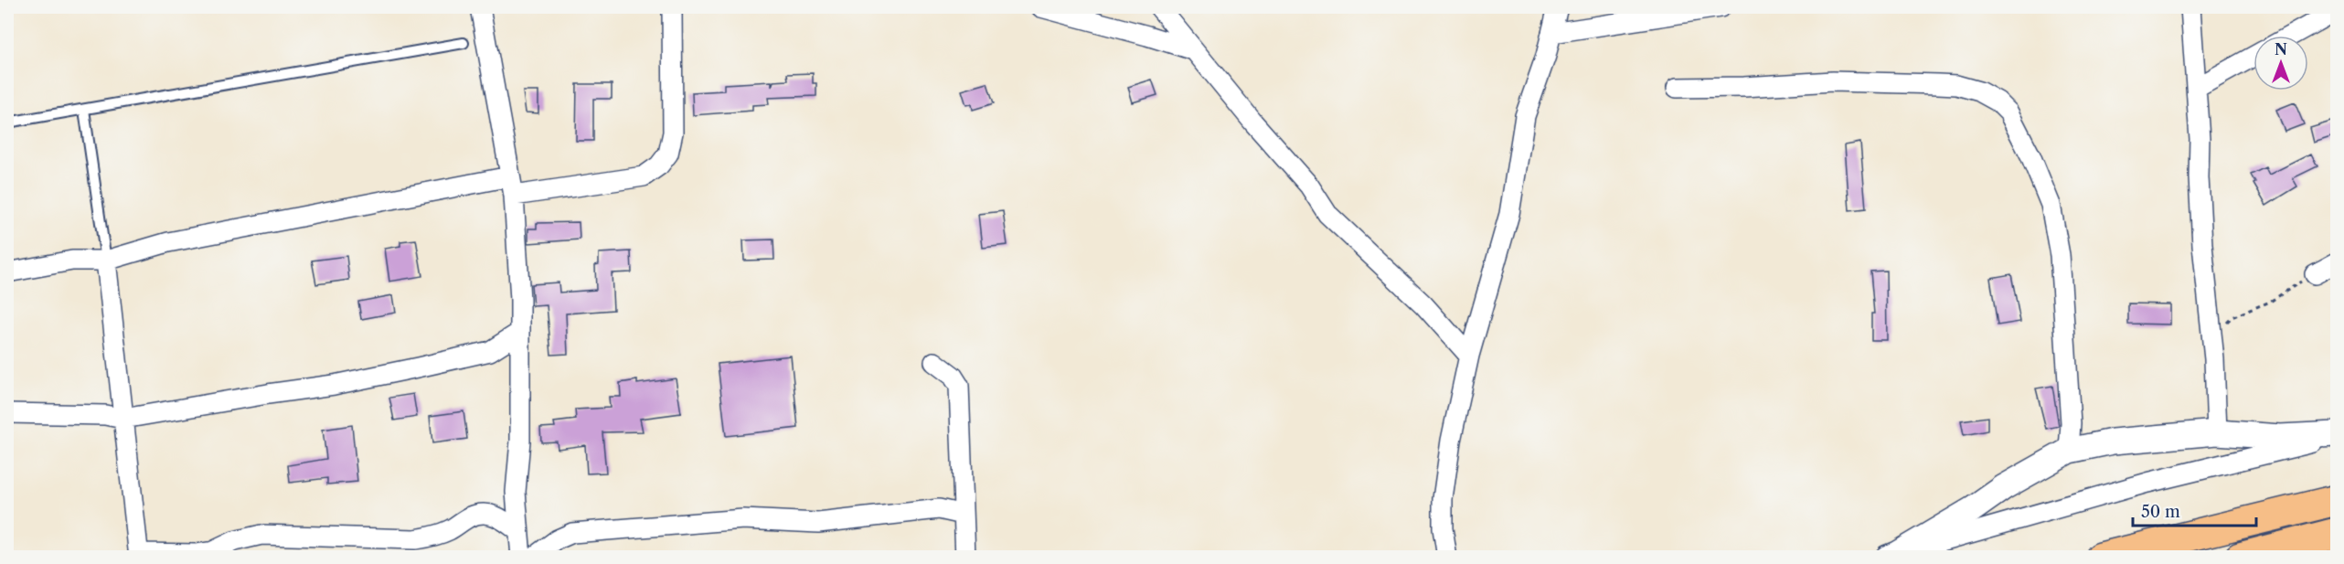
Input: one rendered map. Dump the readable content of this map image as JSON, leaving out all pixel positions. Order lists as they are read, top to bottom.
{
  "scale_bar": "50 m",
  "north": "top"
}
